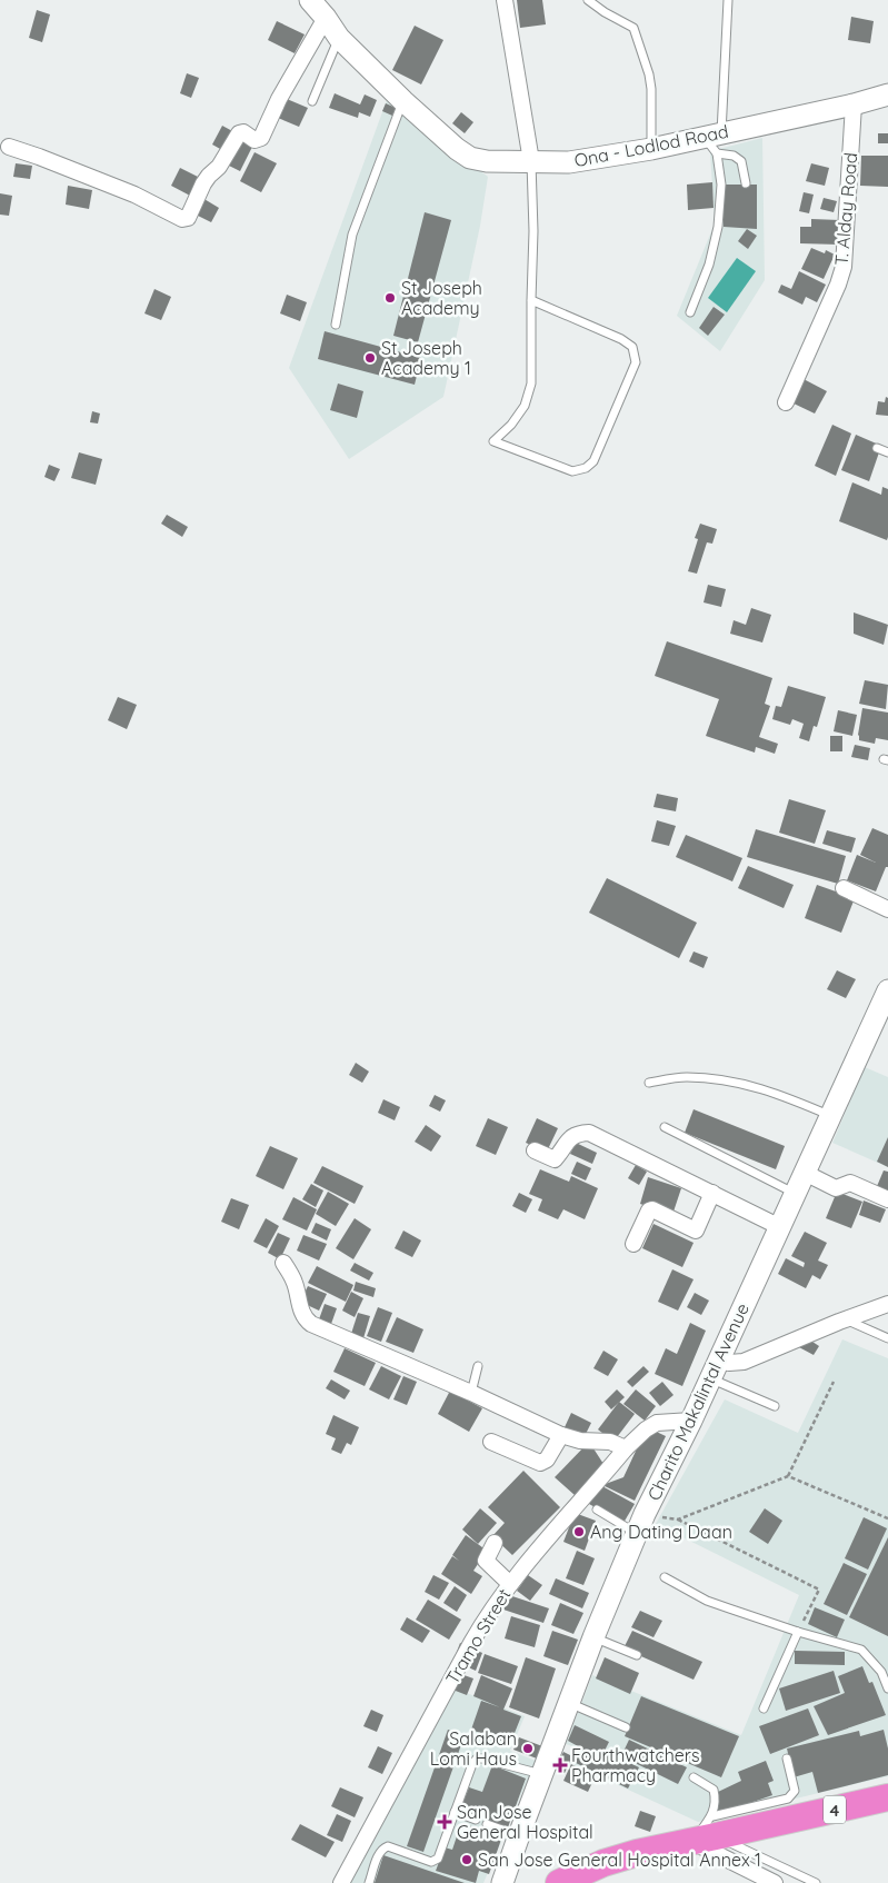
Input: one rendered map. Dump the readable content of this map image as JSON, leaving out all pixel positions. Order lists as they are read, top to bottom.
{
  "streets": {
    "highway": ["4"],
    "main road": ["Ona - Lodlod Road", "Charito Makalintal Avenue"],
    "street": ["T. Alday Road", "Tramo Street"]
  },
  "crossings": [
    ["Ona - Lodlod Road", "T. Alday Road"],
    ["Charito Makalintal Avenue", "Tramo Street"]
  ],
  "places": {
    "other": [
      "St Joseph Academy",
      "St Joseph Academy 1",
      "Ang Dating Daan",
      "Salaban Lomi Haus",
      "San Jose General Hospital Annex 1"
    ],
    "health": ["Fourthwatchers Pharmacy", "San Jose General Hospital"]
  }
}
